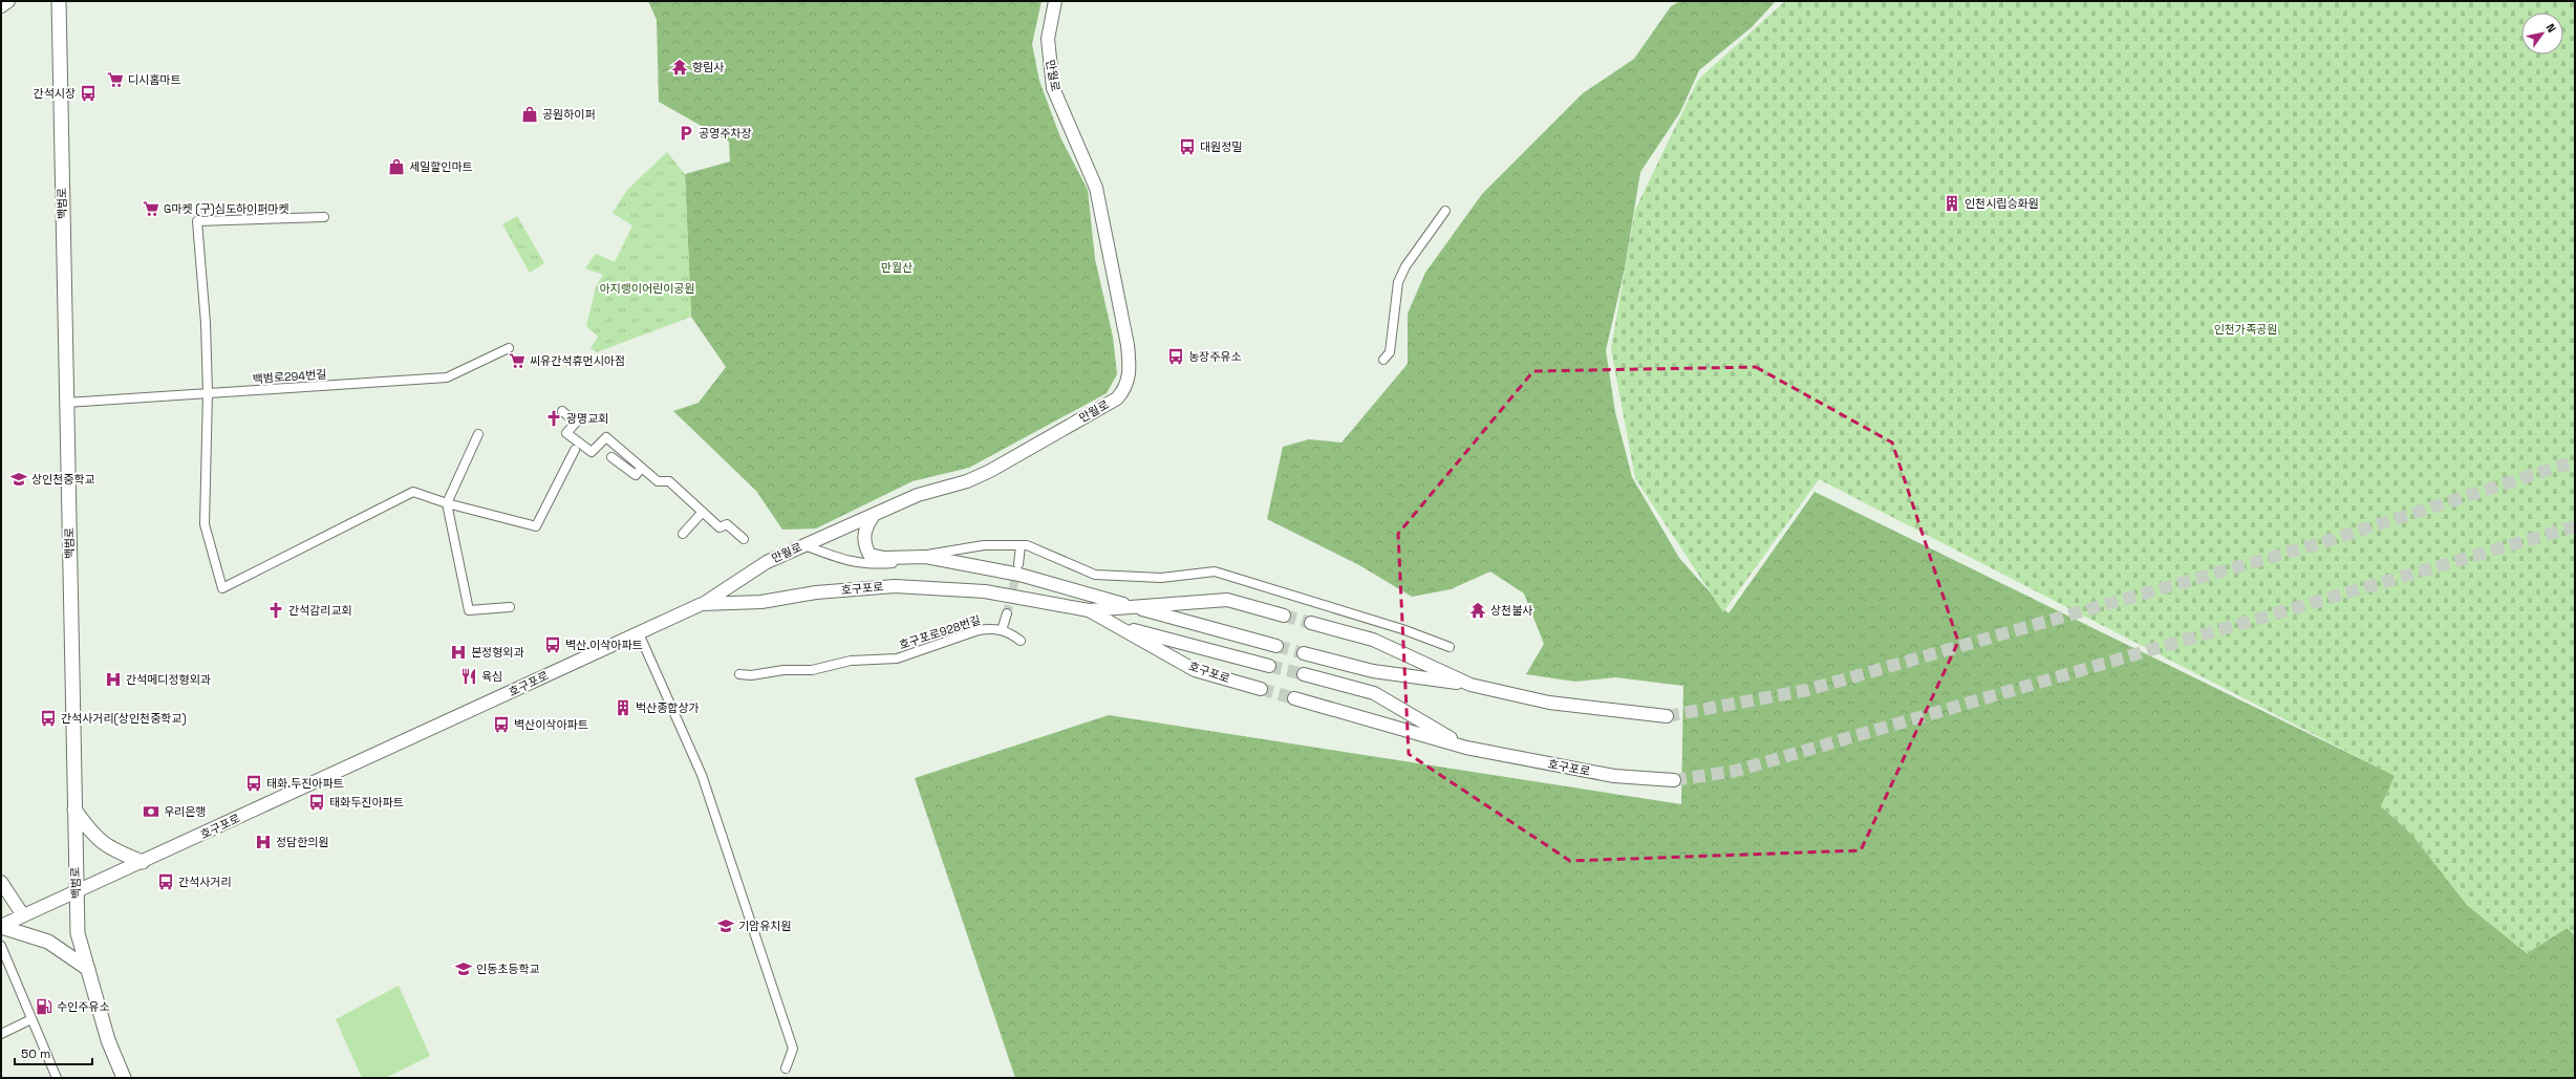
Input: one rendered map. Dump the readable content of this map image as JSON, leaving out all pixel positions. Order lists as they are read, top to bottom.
{
  "streets": {
    "main road": ["만월로", "백범로", "호구포로"],
    "street": ["백범로294번길", "호구포로928번길"]
  },
  "crossings": [
    ["만월로", "호구포로"],
    ["백범로", "백범로294번길"],
    ["백범로", "호구포로"]
  ],
  "parks": ["만월산", "아지랭이어린이공원", "인천가족공원"],
  "places": {
    "temple": ["향림사", "상천불사"],
    "supermarket": ["디시홈마트", "G마켓 (구)심도하이퍼마켓", "씨유간석휴먼시아점"],
    "bus stop": [
      "간석시장",
      "대원정밀",
      "농장주유소",
      "벽산.이삭아파트",
      "간석사거리(상인천중학교)",
      "벽산이삭아파트",
      "태화.두진아파트",
      "태화두진아파트",
      "간석사거리"
    ],
    "shop": ["공원하이퍼", "세일할인마트"],
    "parking": ["공영주차장"],
    "building": ["인천시립승화원", "벅산종합상가"],
    "church": ["광명교회", "간석감리교회"],
    "school or university": ["상인천중학교", "기암유치원", "인동초등학교"],
    "hospital": ["본정형외과", "간석메디정형외과", "정담한의원"],
    "restaurant": ["육심"],
    "bank": ["우리은행"],
    "fuel station": ["수인주유소"]
  },
  "scale_bar": "50 m",
  "north": "top right"
}
